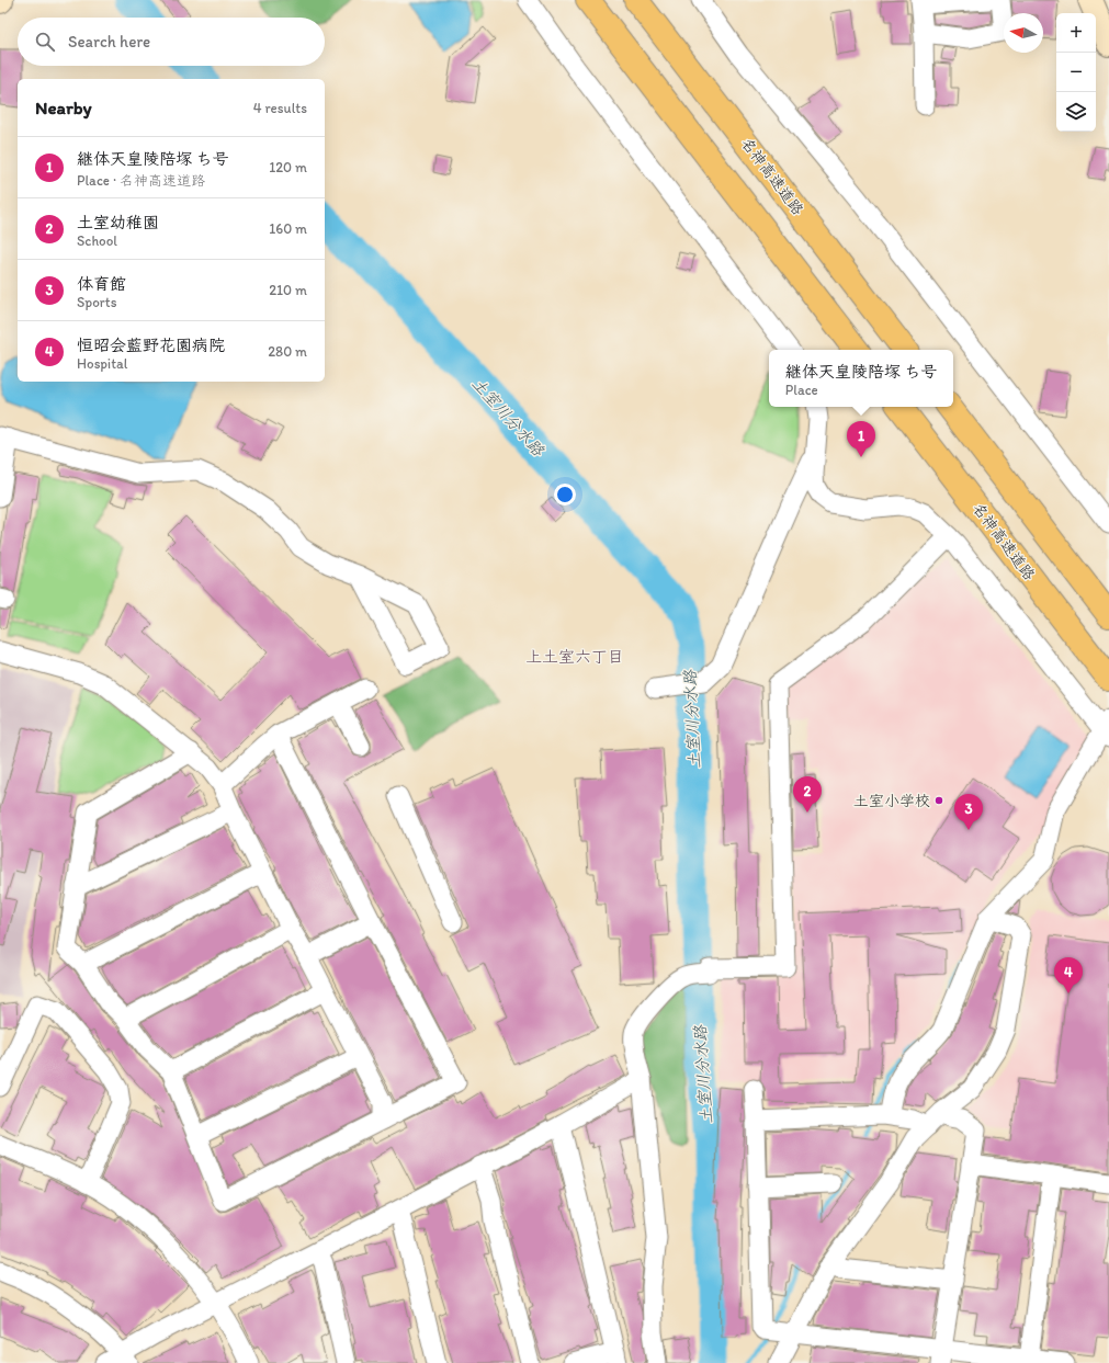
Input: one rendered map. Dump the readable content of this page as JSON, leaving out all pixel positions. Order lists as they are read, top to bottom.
{
  "streets": {
    "highway": ["名神高速道路"]
  },
  "districts": ["上土室六丁目"],
  "water": ["土室川分水路"],
  "places": ["土室小学校"],
  "north": "left",
  "page": {
    "map_buttons": ["+", "−"],
    "search": "Search here",
    "heading": ["Nearby", "4 results"],
    "list": [
      {
        "mark": "1",
        "name": "継体天皇陵陪塚 ち号",
        "note": "Place · 名神高速道路",
        "value": "120 m"
      },
      {
        "mark": "2",
        "name": "土室幼稚園",
        "note": "School",
        "value": "160 m"
      },
      {
        "mark": "3",
        "name": "体育館",
        "note": "Sports",
        "value": "210 m"
      },
      {
        "mark": "4",
        "name": "恒昭会藍野花園病院",
        "note": "Hospital",
        "value": "280 m"
      }
    ],
    "popup": ["継体天皇陵陪塚 ち号", "Place"],
    "pins": [
      "1",
      "2",
      "3",
      "4"
    ]
  }
}
